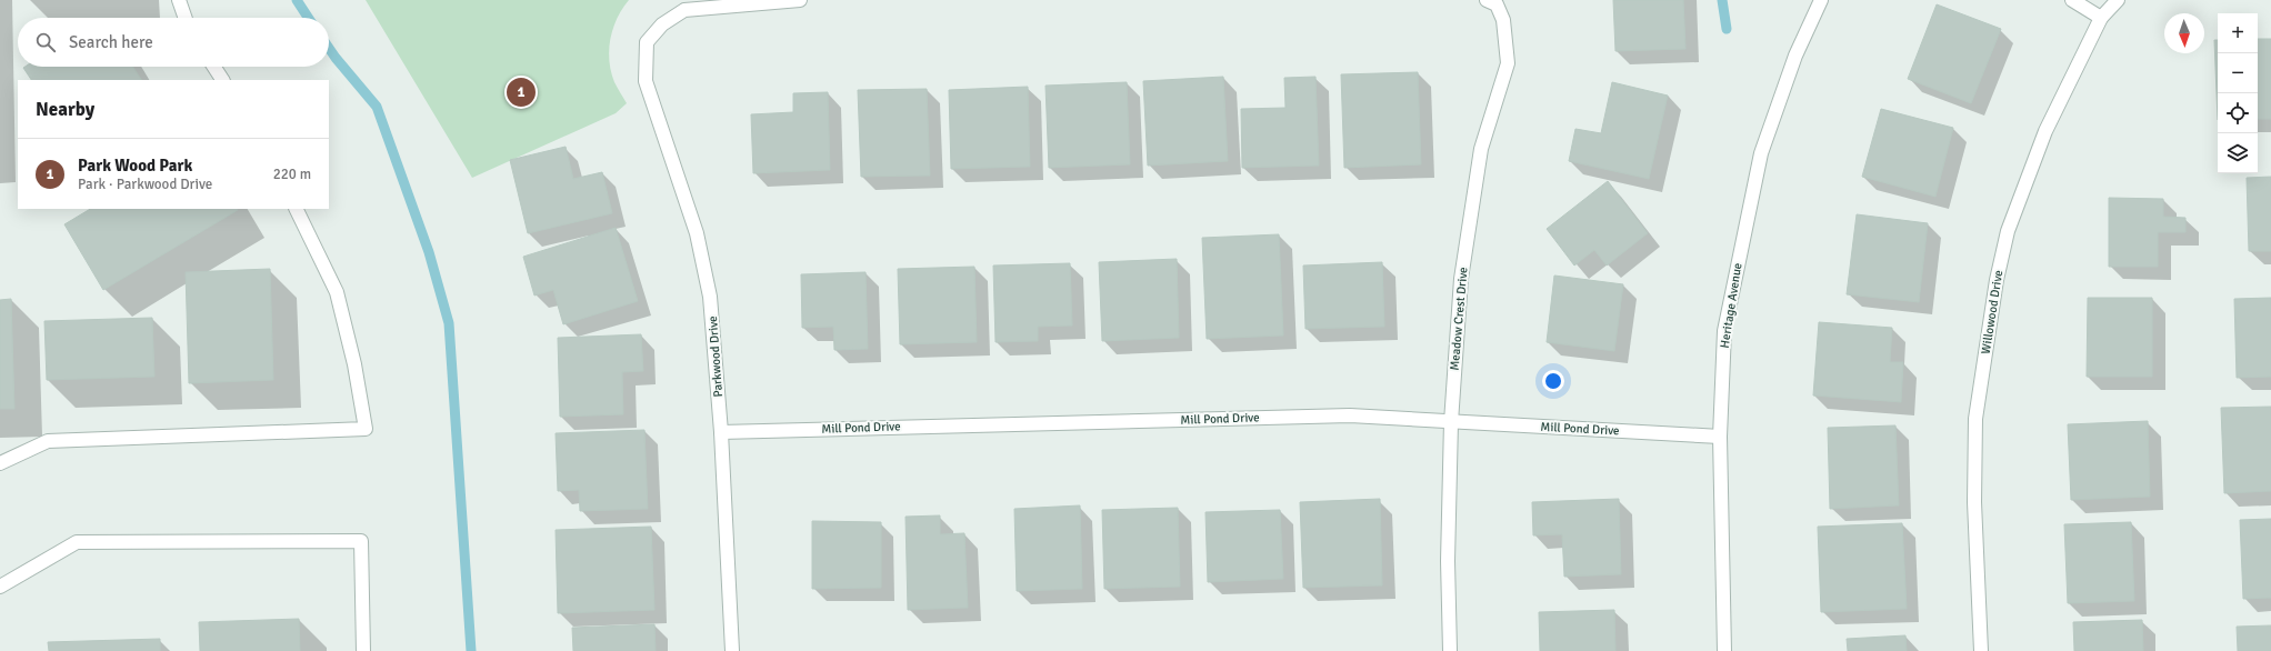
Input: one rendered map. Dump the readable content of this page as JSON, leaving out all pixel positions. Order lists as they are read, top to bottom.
{
  "streets": {
    "street": [
      "Heritage Avenue",
      "Willowood Drive",
      "Meadow Crest Drive",
      "Parkwood Drive",
      "Mill Pond Drive"
    ]
  },
  "crossings": [
    ["Heritage Avenue", "Mill Pond Drive"],
    ["Meadow Crest Drive", "Mill Pond Drive"],
    ["Parkwood Drive", "Mill Pond Drive"]
  ],
  "north": "bottom",
  "page": {
    "map_buttons": ["+", "−"],
    "search": "Search here",
    "pins": "1",
    "heading": "Nearby",
    "list": [
      {
        "mark": "1",
        "name": "Park Wood Park",
        "note": "Park · Parkwood Drive",
        "value": "220 m"
      }
    ]
  }
}
